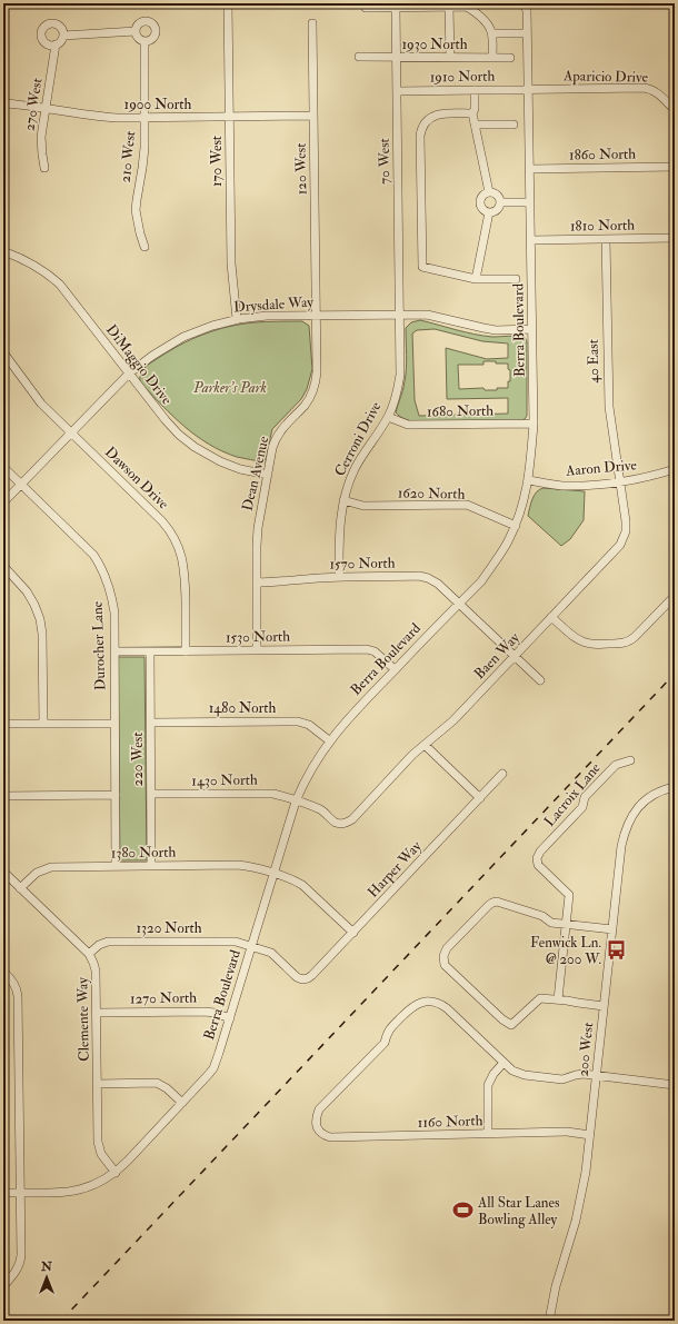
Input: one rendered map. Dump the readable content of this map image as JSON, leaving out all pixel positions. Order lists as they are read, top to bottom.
{
  "streets": {
    "street": [
      "1930 North",
      "1910 North",
      "Aparicio Drive",
      "270 West",
      "1900 North",
      "1860 North",
      "210 West",
      "170 West",
      "70 West",
      "120 West",
      "1810 North",
      "Drysdale Way",
      "Berra Boulevard",
      "40 East",
      "DiMaggio Drive",
      "1680 North",
      "Cerroni Drive",
      "Aaron Drive",
      "Dean Avenue",
      "Dawson Drive",
      "1620 North",
      "1570 North",
      "1530 North",
      "Durocher Lane",
      "Baen Way",
      "1480 North",
      "220 West",
      "1430 North",
      "Lacroix Lane",
      "1380 North",
      "Harper Way",
      "1320 North",
      "1270 North",
      "Clemente Way",
      "200 West",
      "1160 North"
    ]
  },
  "crossings": [
    ["1930 North", "70 West"],
    ["1910 North", "Aparicio Drive"],
    ["1910 North", "70 West"],
    ["1910 North", "Berra Boulevard"],
    ["Aparicio Drive", "Berra Boulevard"],
    ["270 West", "1900 North"],
    ["1900 North", "210 West"],
    ["1900 North", "170 West"],
    ["1900 North", "120 West"],
    ["1860 North", "Berra Boulevard"],
    ["170 West", "Drysdale Way"],
    ["70 West", "Drysdale Way"],
    ["70 West", "Cerroni Drive"],
    ["120 West", "Drysdale Way"],
    ["120 West", "Dean Avenue"],
    ["1810 North", "Berra Boulevard"],
    ["1810 North", "40 East"],
    ["Drysdale Way", "Berra Boulevard"],
    ["Drysdale Way", "DiMaggio Drive"],
    ["Drysdale Way", "Cerroni Drive"],
    ["Drysdale Way", "Dean Avenue"],
    ["Drysdale Way", "Dawson Drive"],
    ["Drysdale Way", "Durocher Lane"],
    ["Berra Boulevard", "1680 North"],
    ["Berra Boulevard", "Aaron Drive"],
    ["Berra Boulevard", "1620 North"],
    ["Berra Boulevard", "1570 North"],
    ["Berra Boulevard", "1530 North"],
    ["Berra Boulevard", "1480 North"],
    ["Berra Boulevard", "1430 North"],
    ["Berra Boulevard", "1380 North"],
    ["Berra Boulevard", "1320 North"],
    ["Berra Boulevard", "1270 North"],
    ["Berra Boulevard", "Clemente Way"],
    ["40 East", "Aaron Drive"],
    ["40 East", "Baen Way"],
    ["DiMaggio Drive", "Dean Avenue"],
    ["1680 North", "Cerroni Drive"],
    ["Cerroni Drive", "1620 North"],
    ["Cerroni Drive", "1570 North"],
    ["Aaron Drive", "Baen Way"],
    ["Dean Avenue", "1570 North"],
    ["Dean Avenue", "1530 North"],
    ["Dawson Drive", "1530 North"],
    ["1570 North", "Baen Way"],
    ["1530 North", "Durocher Lane"],
    ["1530 North", "220 West"],
    ["Durocher Lane", "1380 North"],
    ["Baen Way", "1430 North"],
    ["1480 North", "220 West"],
    ["220 West", "1430 North"],
    ["220 West", "1380 North"],
    ["1380 North", "Harper Way"],
    ["1380 North", "Clemente Way"],
    ["Harper Way", "1320 North"],
    ["1320 North", "Clemente Way"],
    ["1270 North", "Clemente Way"],
    ["200 West", "1160 North"]
  ],
  "parks": ["Parker's Park"],
  "places": {
    "bus stop": ["Fenwick Ln. @ 200 W."],
    "sports": ["All Star Lanes Bowling Alley"]
  },
  "north": "top"
}
